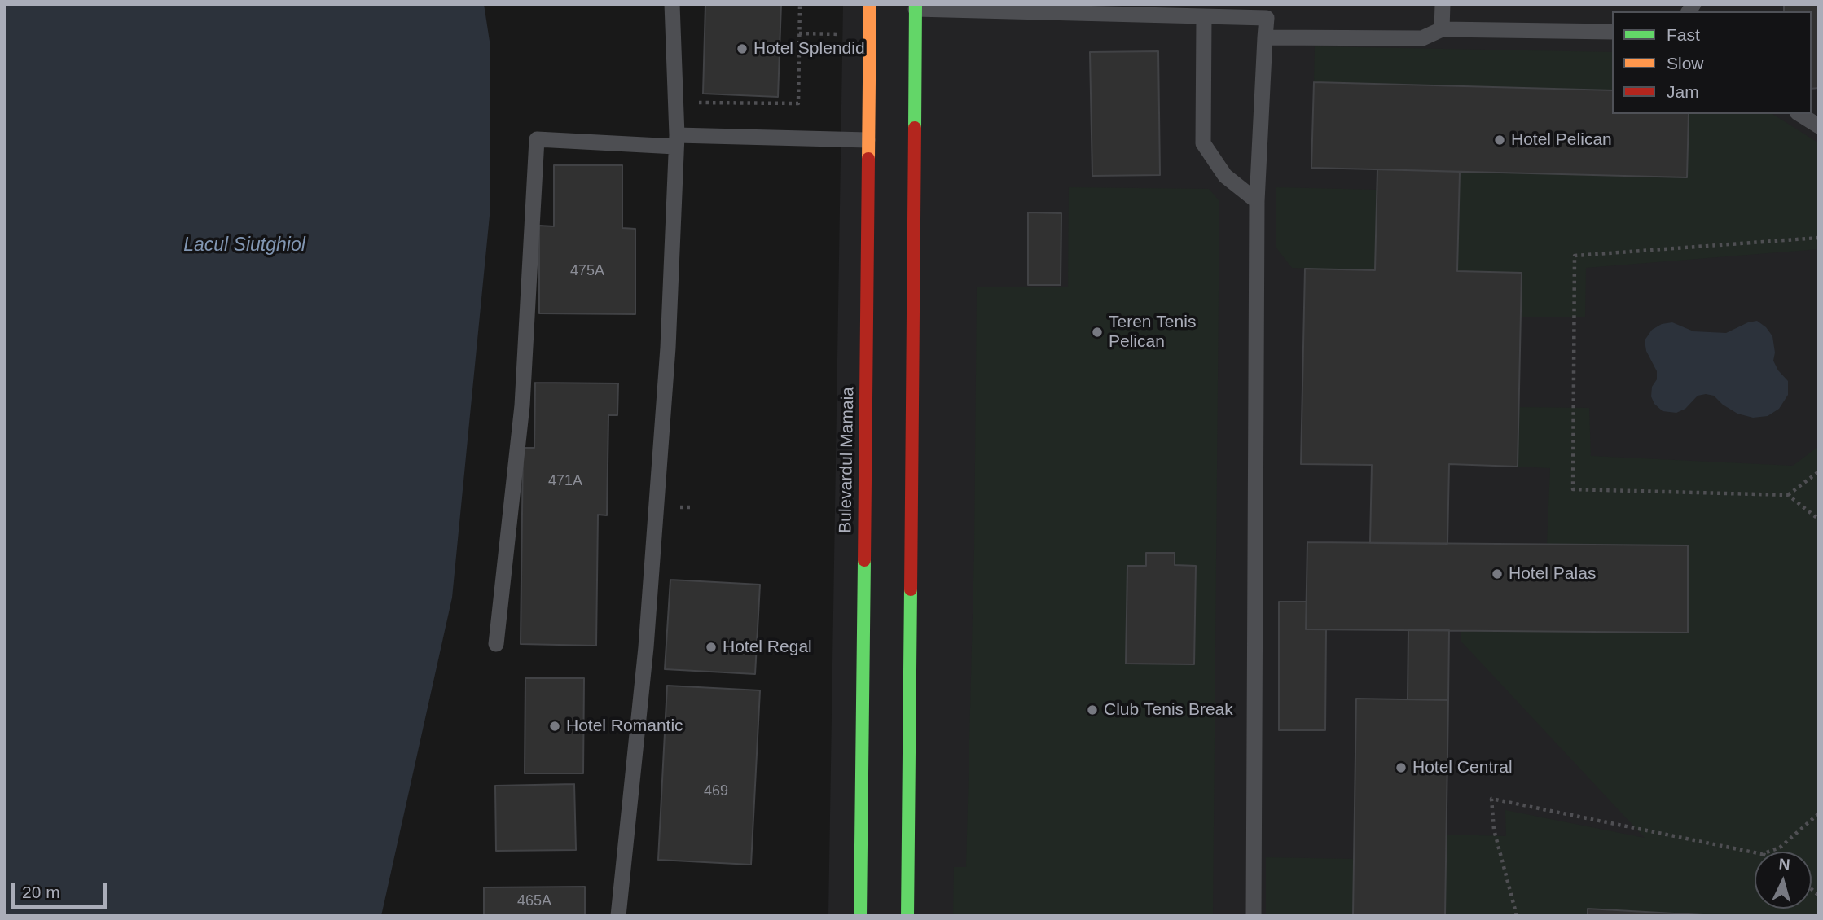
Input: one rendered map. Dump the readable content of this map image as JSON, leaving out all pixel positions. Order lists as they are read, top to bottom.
{
  "streets": {
    "main road": ["Bulevardul Mamaia"]
  },
  "water": ["Lacul Siutghiol"],
  "places": [
    "Hotel Splendid",
    "Hotel Pelican",
    "Teren Tenis Pelican",
    "Hotel Palas",
    "Hotel Regal",
    "Club Tenis Break",
    "Hotel Romantic",
    "Hotel Central"
  ],
  "house_numbers": [
    "475A",
    "471A",
    "469",
    "465A"
  ],
  "legend": ["Fast", "Slow", "Jam"],
  "scale_bar": "20 m",
  "north": "top"
}
